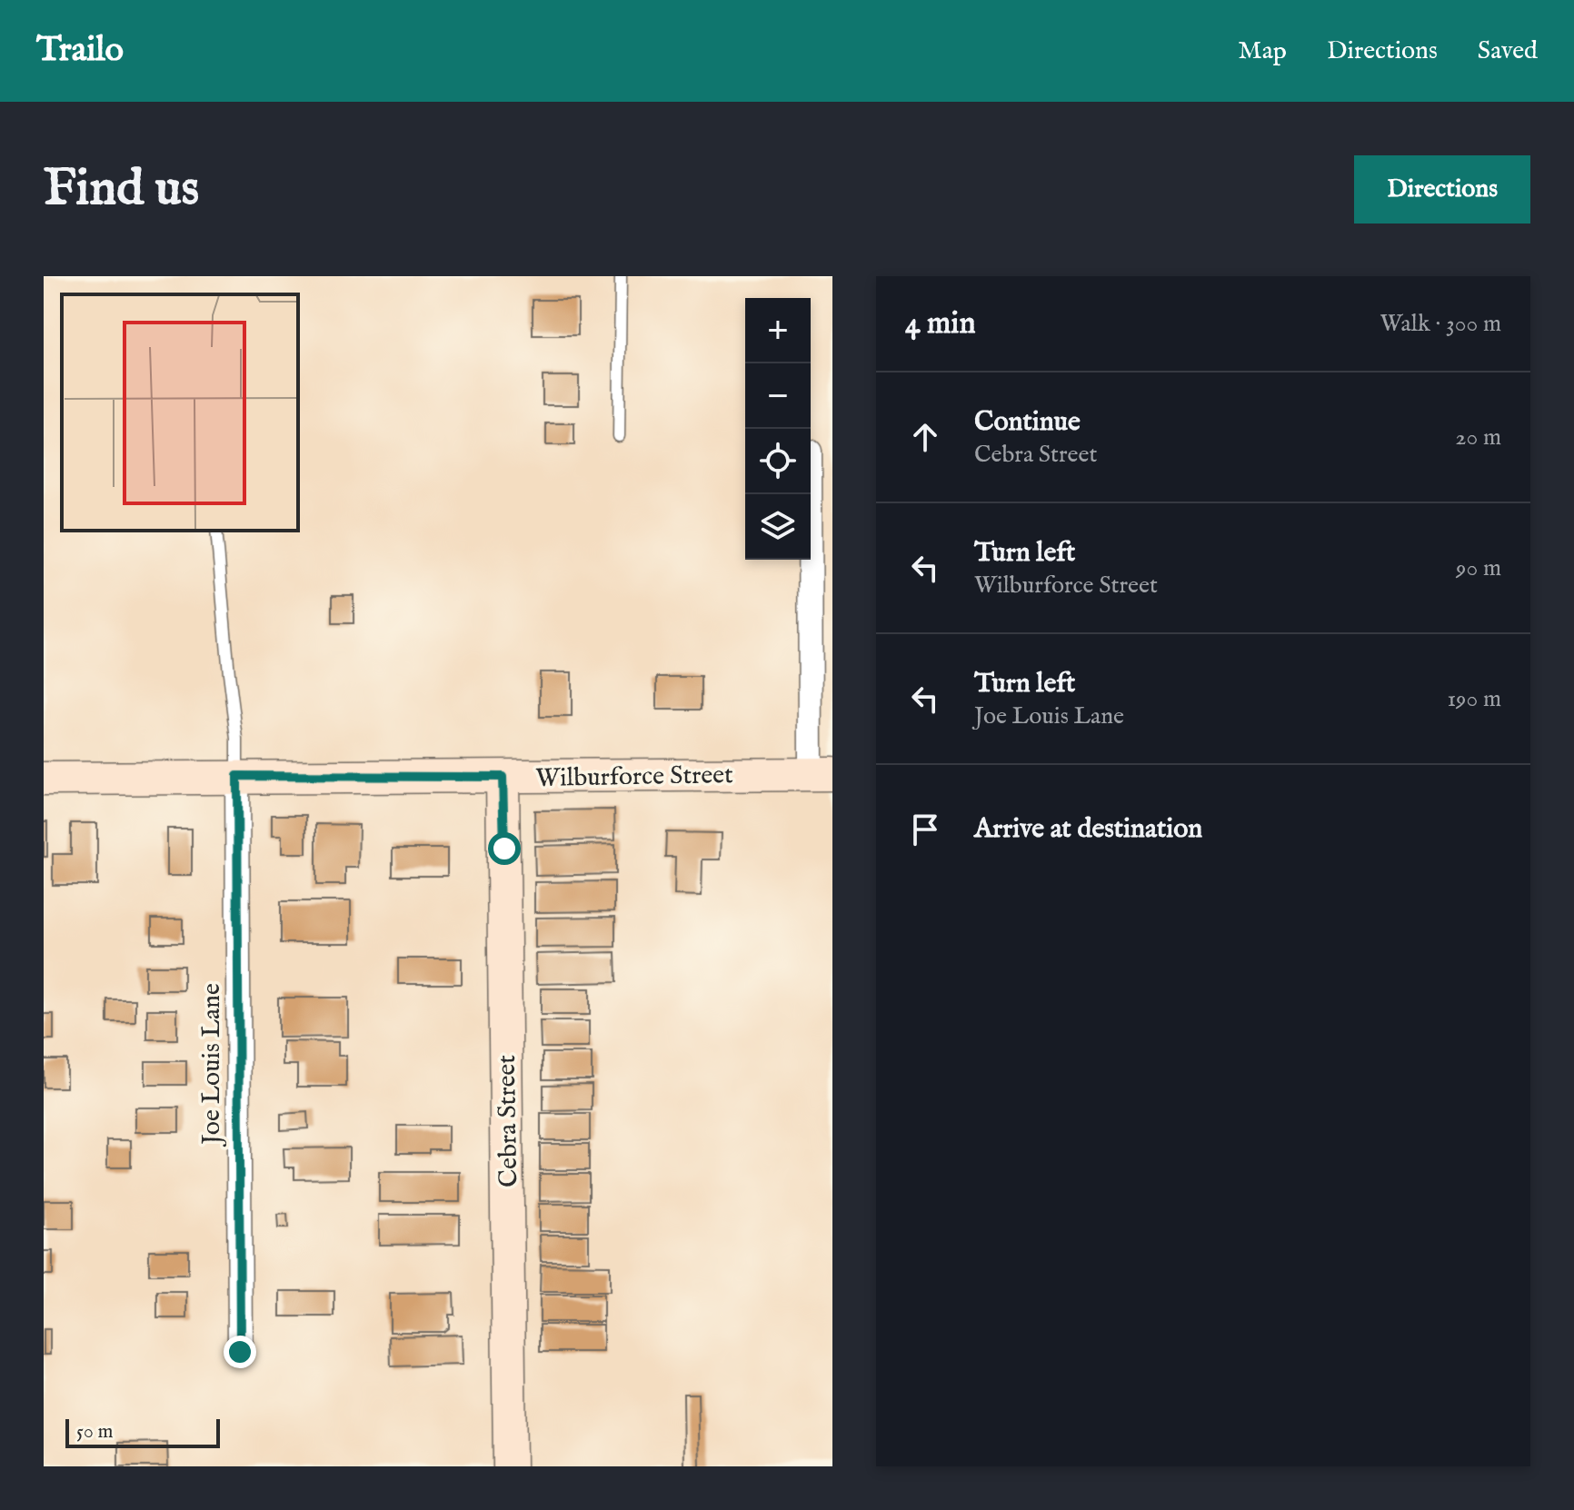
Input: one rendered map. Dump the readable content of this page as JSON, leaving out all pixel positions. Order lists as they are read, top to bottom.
{
  "streets": {
    "street": ["Wilburforce Street", "Joe Louis Lane", "Cebra Street"]
  },
  "crossings": [
    ["Wilburforce Street", "Joe Louis Lane"],
    ["Wilburforce Street", "Cebra Street"]
  ],
  "scale_bar": "50 m",
  "page": {
    "header": "Trailo",
    "nav": ["Map", "Directions", "Saved"],
    "buttons": "Directions",
    "title": "Find us",
    "heading": ["4 min", "Walk · 300 m"],
    "map_buttons": ["+", "−"],
    "list": [
      ["Continue", "Cebra Street", "20 m"],
      ["Turn left", "Wilburforce Street", "90 m"],
      ["Turn left", "Joe Louis Lane", "190 m"],
      "Arrive at destination"
    ],
    "scale": "50 m"
  }
}
